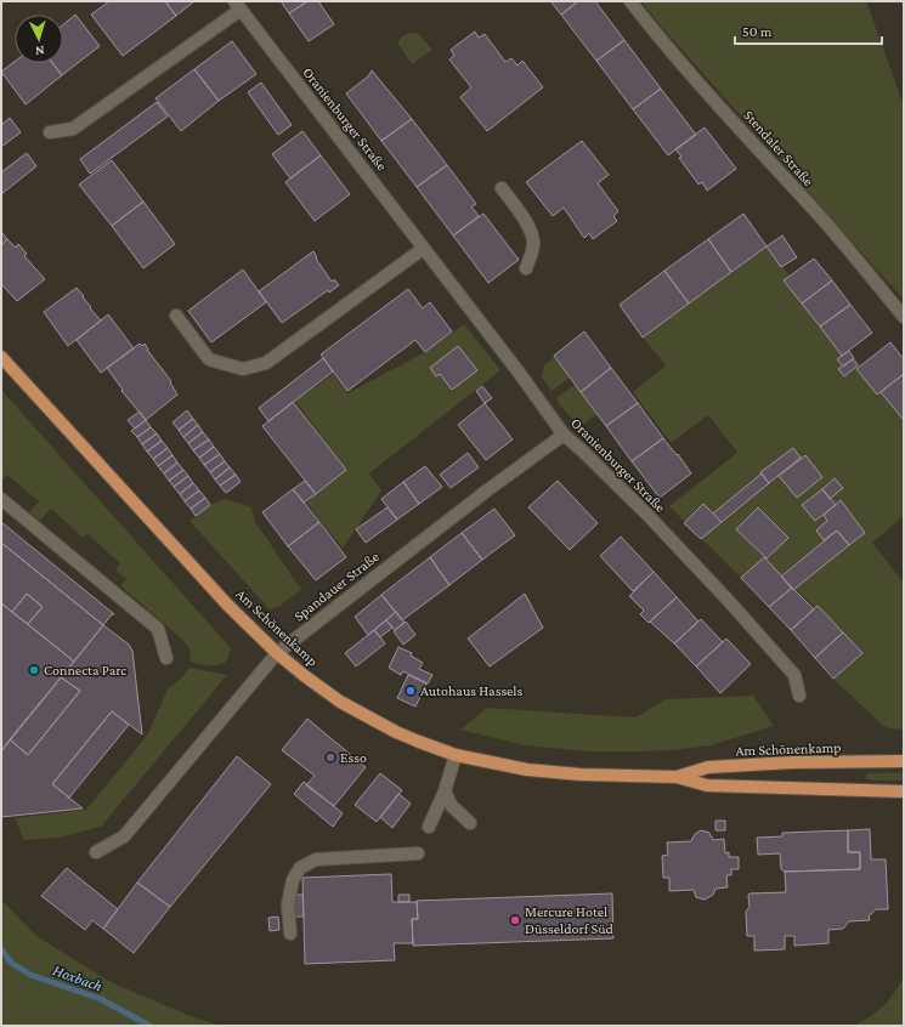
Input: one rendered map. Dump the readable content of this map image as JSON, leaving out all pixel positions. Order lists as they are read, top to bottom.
{
  "streets": {
    "main road": ["Am Schönenkamp"],
    "street": ["Oranienburger Straße", "Stendaler Straße", "Spandauer Straße"]
  },
  "crossings": [
    ["Oranienburger Straße", "Spandauer Straße"],
    ["Spandauer Straße", "Am Schönenkamp"]
  ],
  "water": ["Hoxbach"],
  "places": [
    "Connecta Parc",
    "Autohaus Hassels",
    "Esso",
    "Mercure Hotel Düsseldorf Süd"
  ],
  "scale_bar": "50 m",
  "north": "bottom"
}
